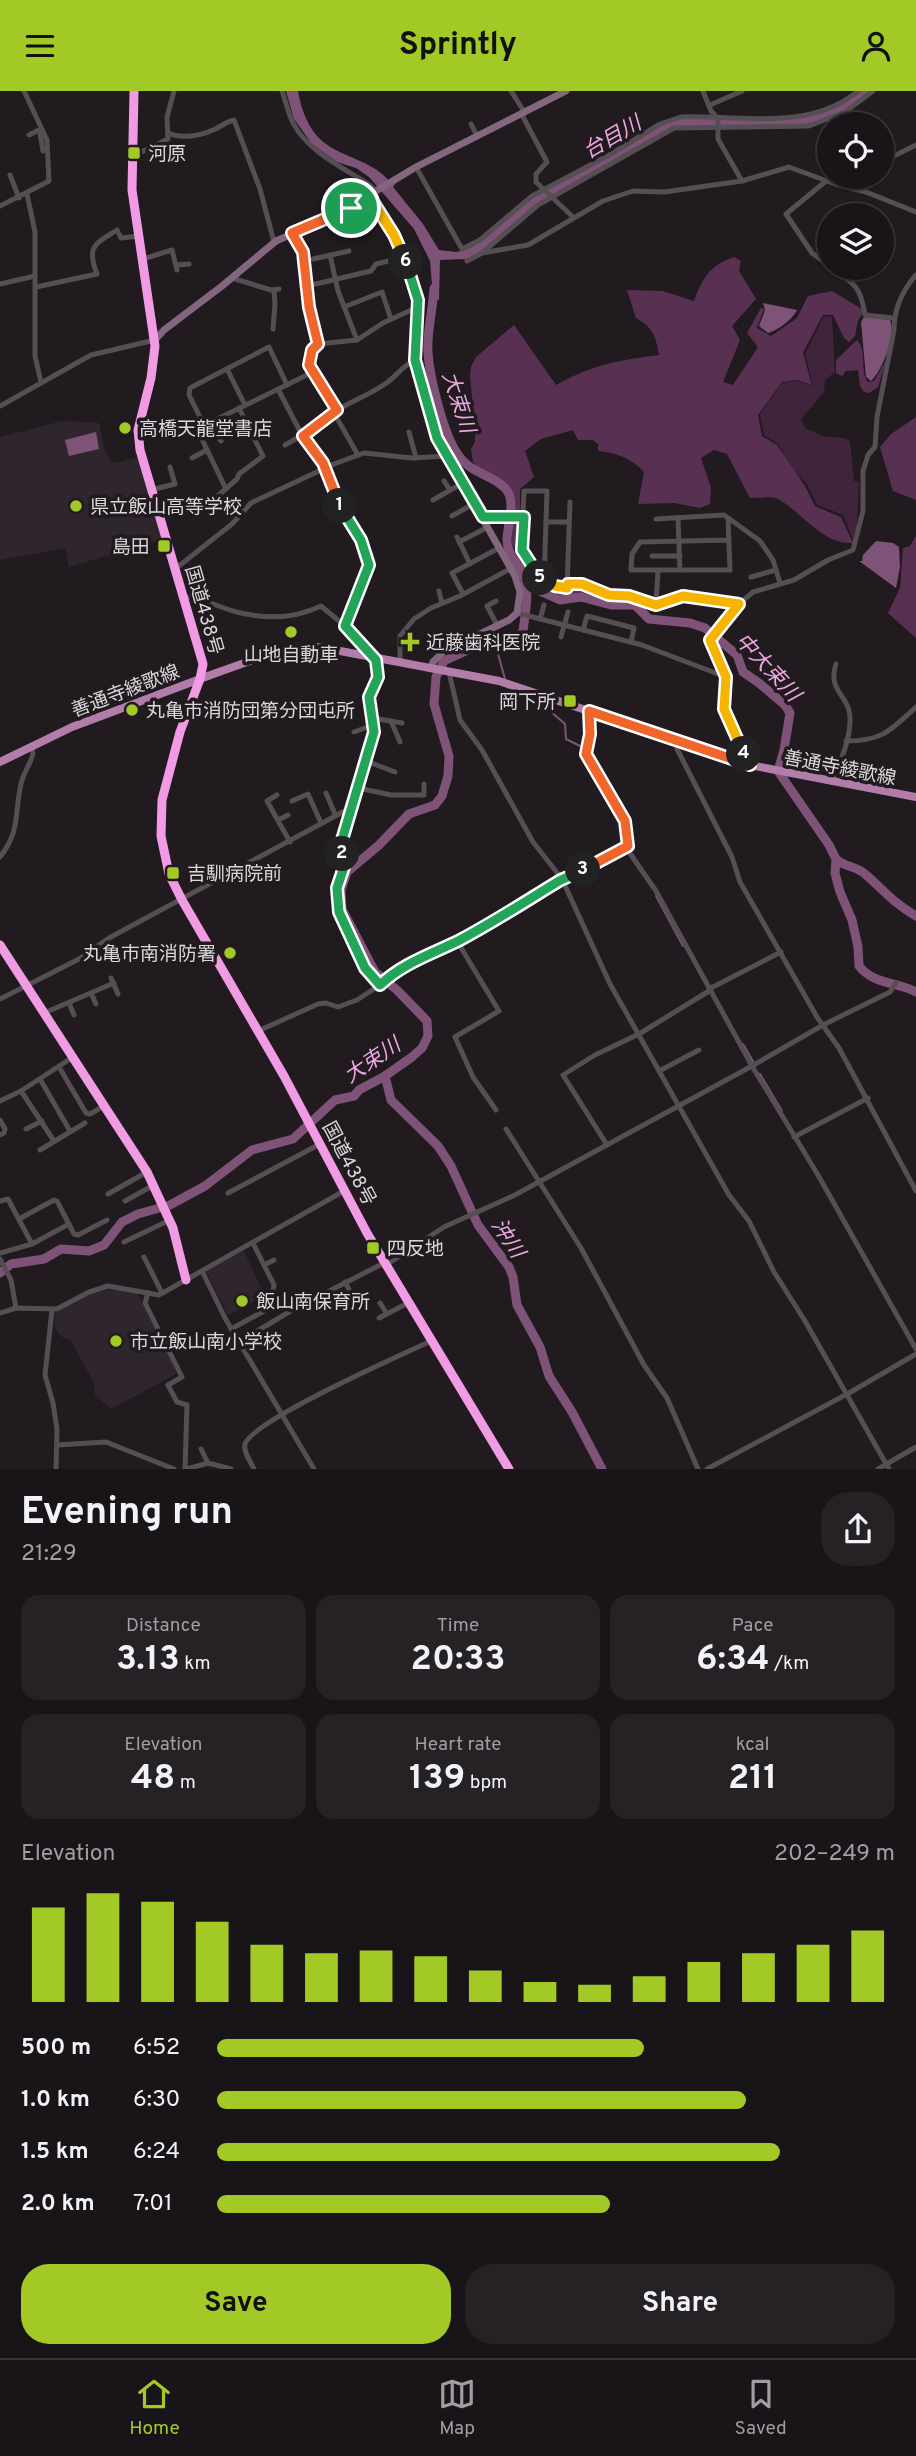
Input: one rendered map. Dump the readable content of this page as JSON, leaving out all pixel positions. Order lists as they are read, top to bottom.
{
  "streets": {
    "highway": ["国道438号"],
    "main road": ["善通寺綾歌線"]
  },
  "crossings": [
    ["国道438号", "善通寺綾歌線"]
  ],
  "water": [
    "台目川",
    "大束川",
    "中大束川",
    "沖川"
  ],
  "places": {
    "transit": [
      "河原",
      "島田",
      "岡下所",
      "吉馴病院前",
      "四反地"
    ],
    "other": [
      "高橋天龍堂書店",
      "県立飯山高等学校",
      "山地自動車",
      "丸亀市消防団第分団屯所",
      "丸亀市南消防署",
      "飯山南保育所",
      "市立飯山南小学校"
    ],
    "health": ["近藤歯科医院"]
  },
  "page": {
    "header": "Sprintly",
    "pins": [
      "6",
      "1",
      "5",
      "4",
      "2",
      "3"
    ],
    "heading": ["Evening run", "21:29"],
    "stats": [
      ["Distance", "3.13 km"],
      ["Time", "20:33"],
      ["Pace", "6:34 /km"],
      ["Elevation", "48 m"],
      ["Heart rate", "139 bpm"],
      ["kcal", "211"]
    ],
    "chart": ["Elevation", "202–249 m"],
    "list": [
      {
        "name": "500 m",
        "note": "6:52"
      },
      {
        "name": "1.0 km",
        "note": "6:30"
      },
      {
        "name": "1.5 km",
        "note": "6:24"
      },
      {
        "name": "2.0 km",
        "note": "7:01"
      }
    ],
    "buttons": ["Save", "Share"],
    "tabs": ["Home", "Map", "Saved"]
  }
}
